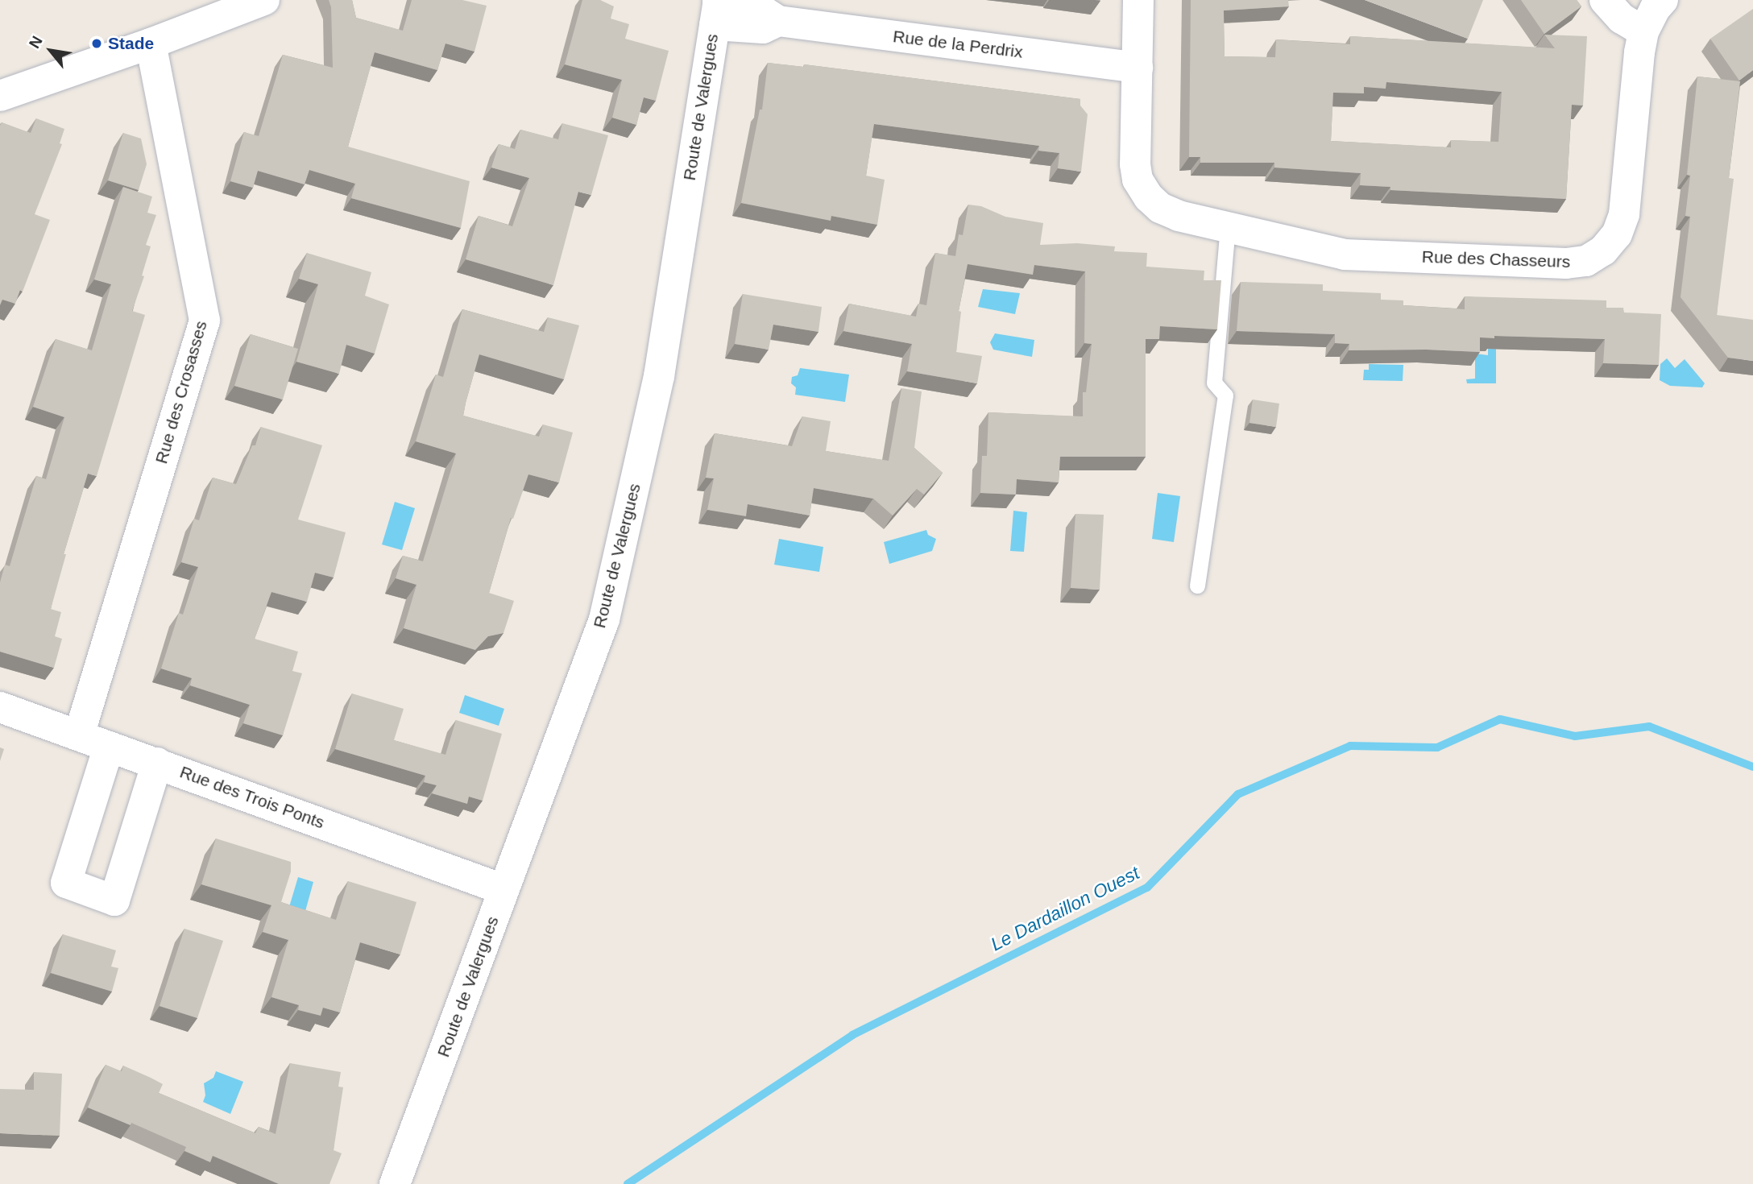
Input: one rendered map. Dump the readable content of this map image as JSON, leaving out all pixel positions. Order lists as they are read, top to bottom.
{
  "streets": {
    "street": [
      "Rue de la Perdrix",
      "Route de Valergues",
      "Rue des Chasseurs",
      "Rue des Crosasses",
      "Rue des Trois Ponts"
    ]
  },
  "crossings": [
    ["Rue de la Perdrix", "Route de Valergues"],
    ["Rue de la Perdrix", "Rue des Chasseurs"],
    ["Route de Valergues", "Rue des Trois Ponts"],
    ["Rue des Crosasses", "Rue des Trois Ponts"]
  ],
  "water": ["Le Dardaillon Ouest"],
  "places": ["Stade"],
  "north": "top left"
}
